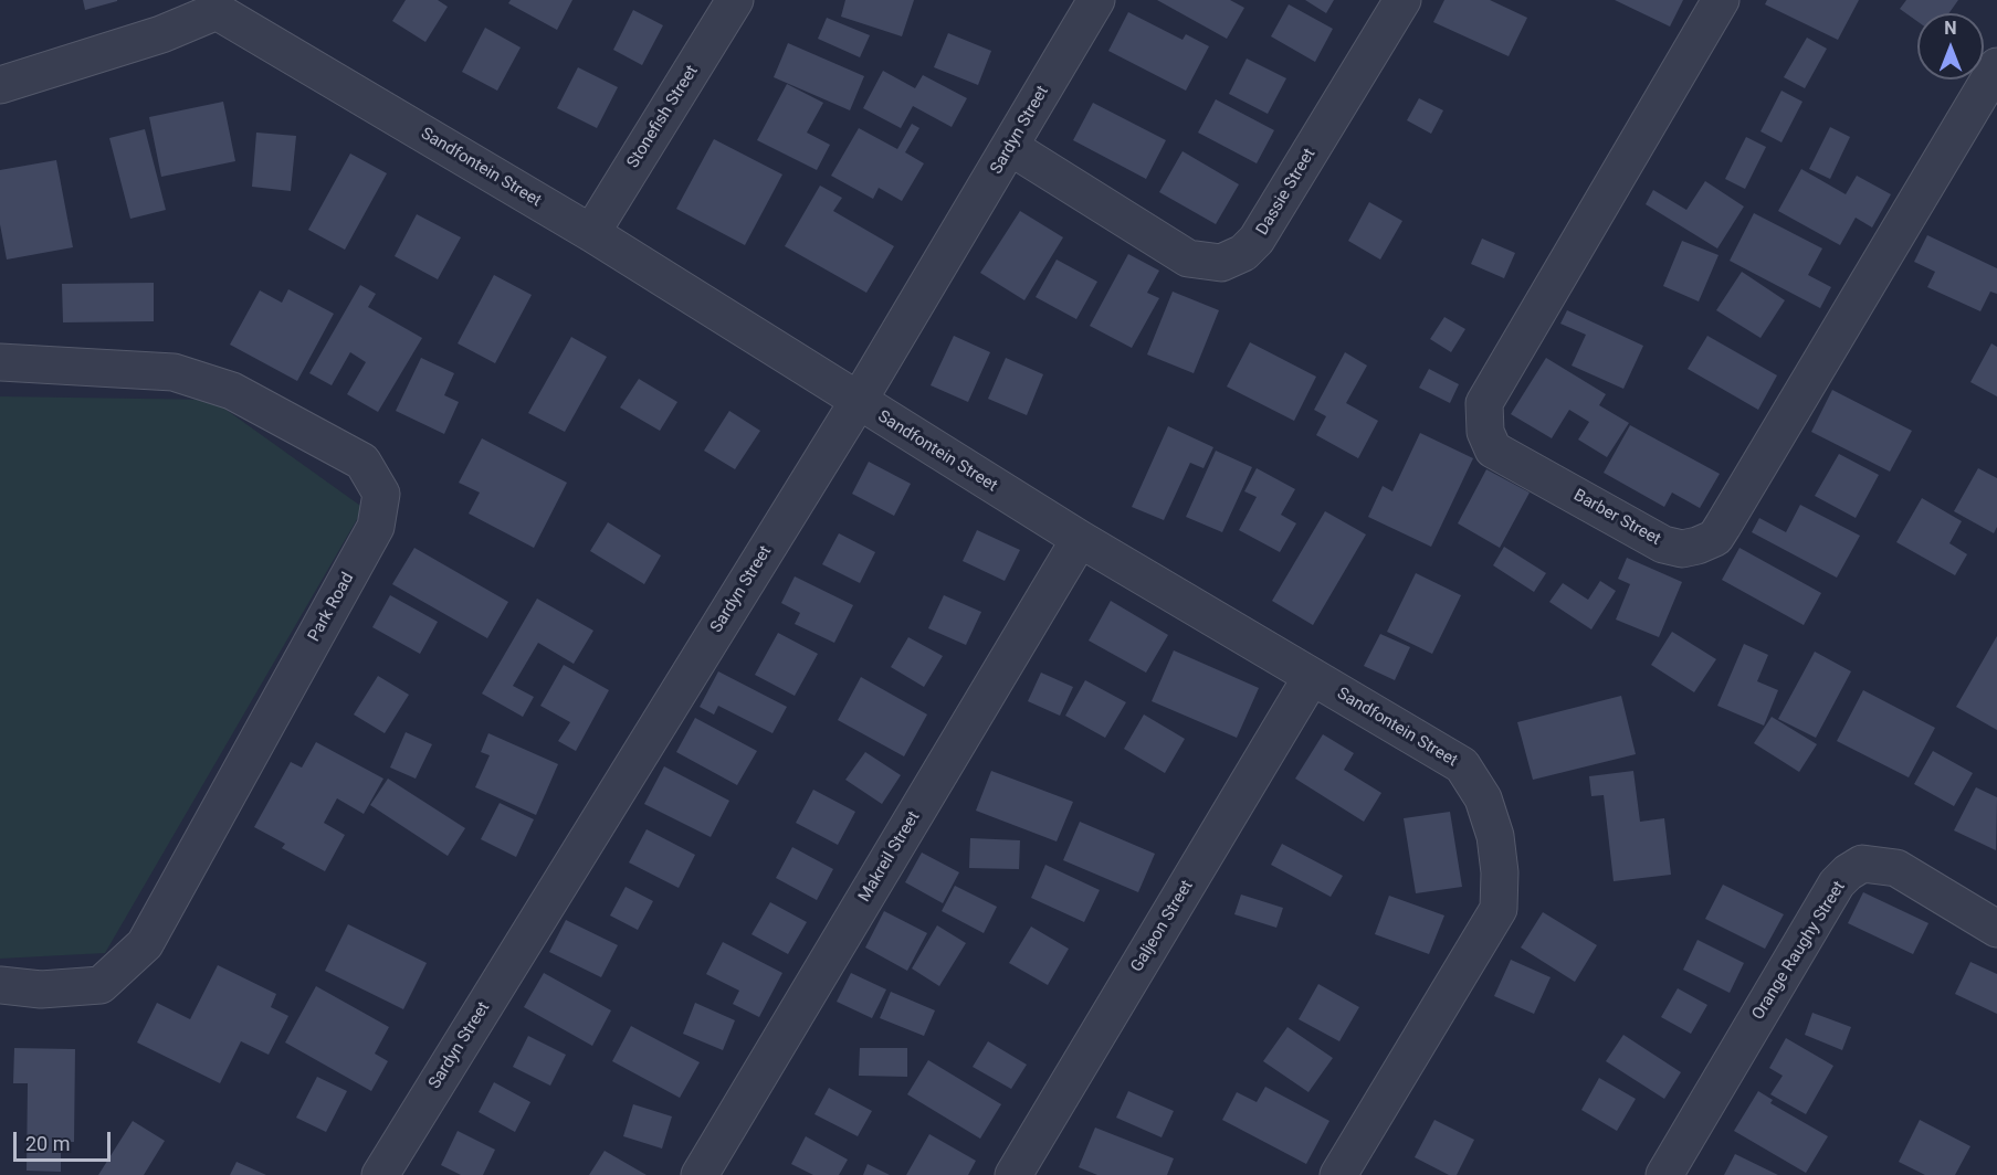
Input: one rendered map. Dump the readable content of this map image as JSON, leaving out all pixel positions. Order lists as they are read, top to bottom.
{
  "streets": {
    "street": [
      "Stonefish Street",
      "Sardyn Street",
      "Sandfontein Street",
      "Dassie Street",
      "Barber Street",
      "Park Road",
      "Makreil Street",
      "Galjeon Street",
      "Orange Raughy Street"
    ]
  },
  "crossings": [
    ["Stonefish Street", "Sandfontein Street"],
    ["Sardyn Street", "Sandfontein Street"],
    ["Sardyn Street", "Dassie Street"],
    ["Sandfontein Street", "Makreil Street"],
    ["Sandfontein Street", "Galjeon Street"]
  ],
  "scale_bar": "20 m",
  "north": "top"
}
